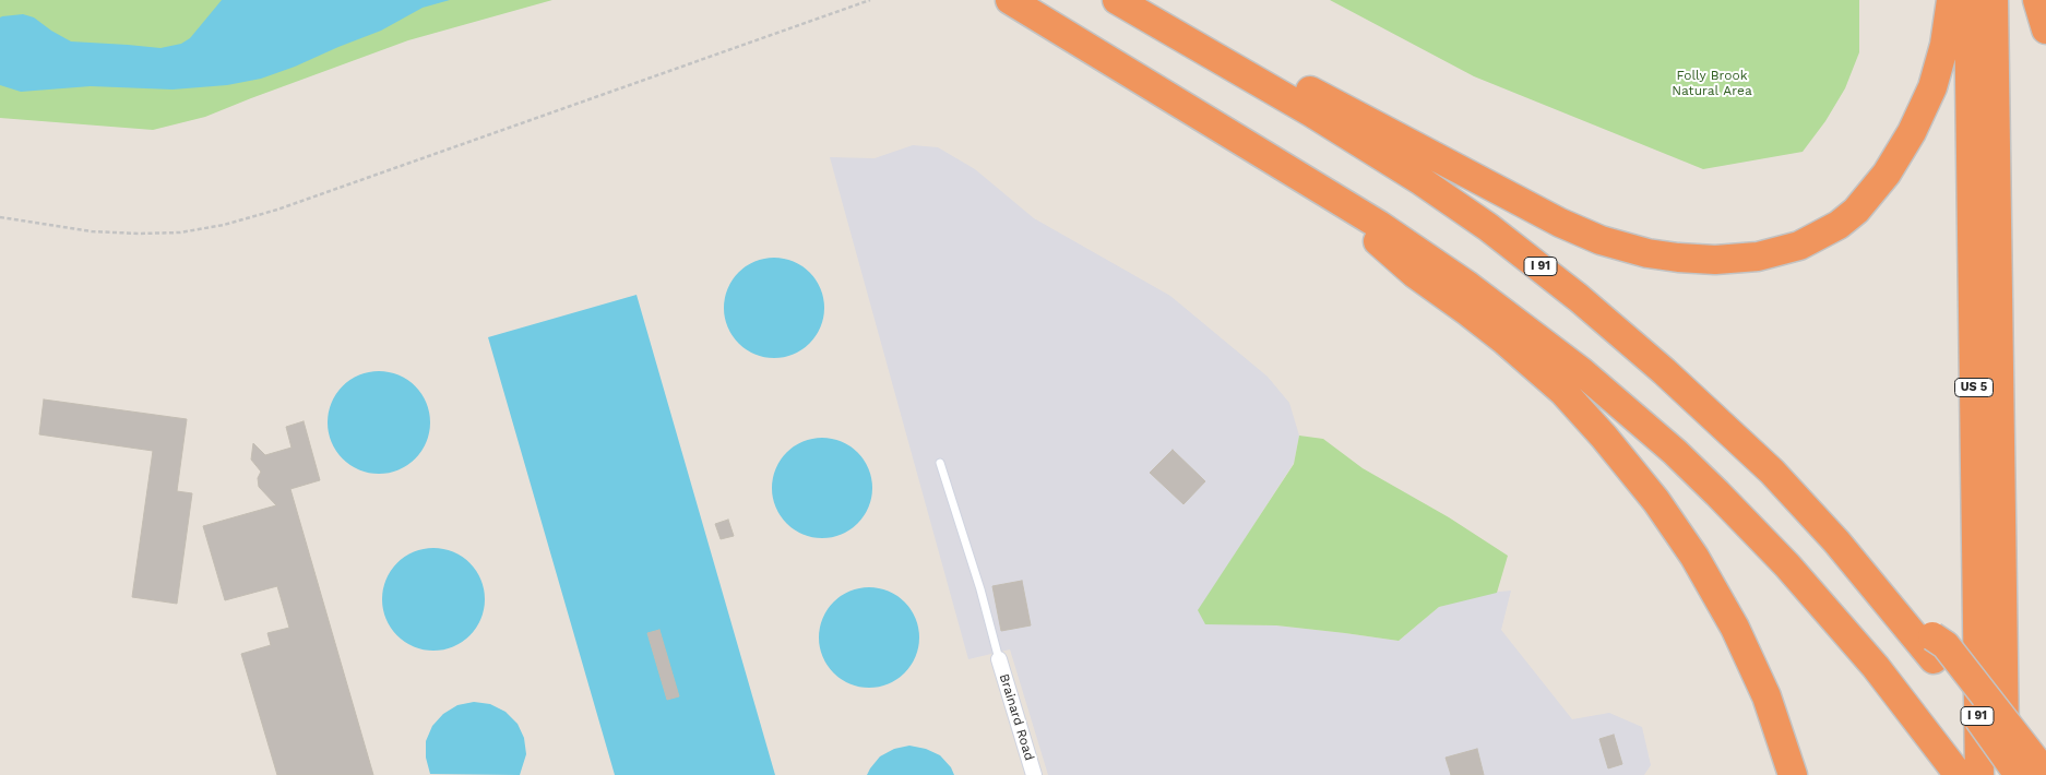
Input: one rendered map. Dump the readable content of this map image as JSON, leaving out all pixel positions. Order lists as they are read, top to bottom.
{
  "streets": {
    "highway": ["I 91", "US 5"],
    "street": ["Brainard Road"]
  },
  "parks": ["Folly Brook Natural Area"]
}
